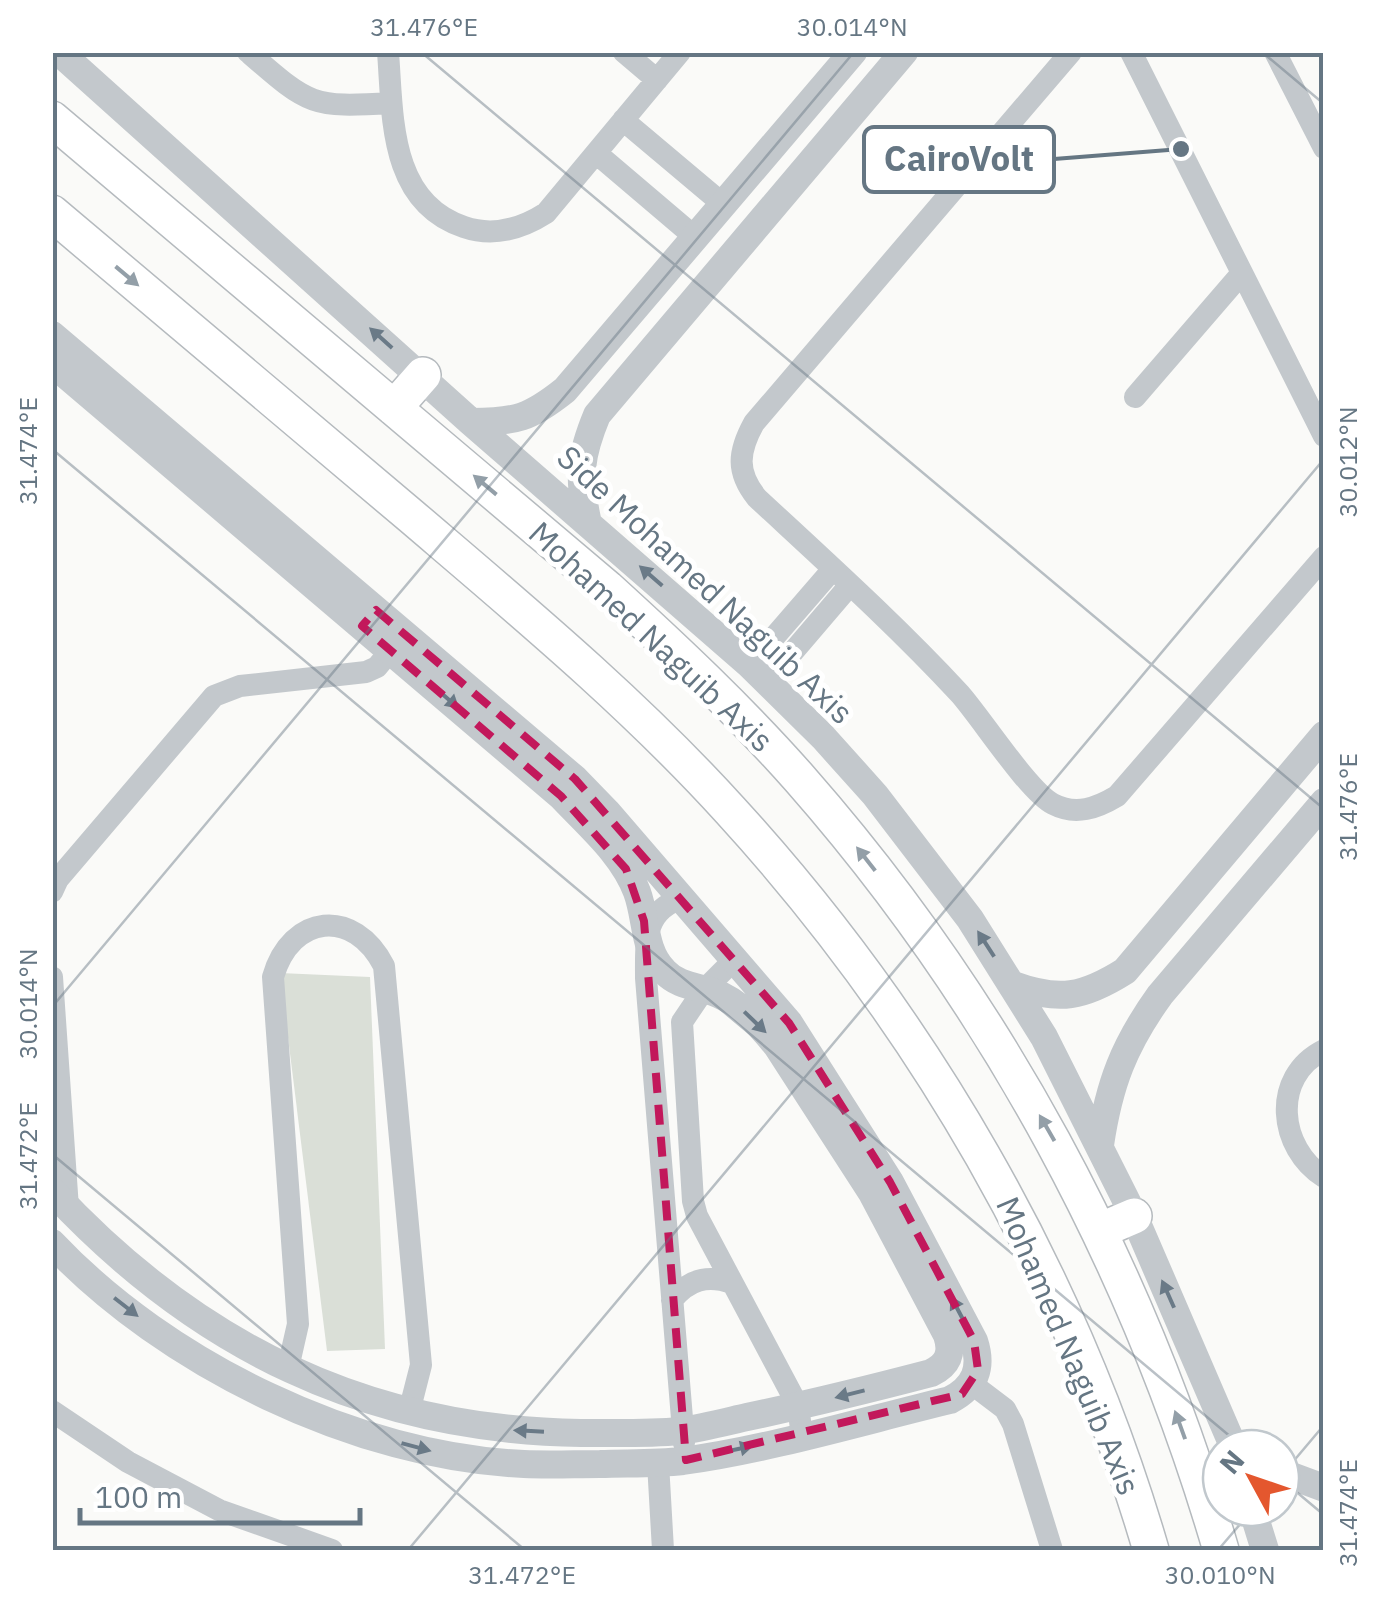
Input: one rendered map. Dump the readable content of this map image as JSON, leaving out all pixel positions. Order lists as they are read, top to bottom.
{
  "streets": {
    "main road": ["Mohamed Naguib Axis"],
    "street": ["Side Mohamed Naguib Axis"]
  },
  "places": ["CairoVolt"],
  "scale_bar": "100 m",
  "north": "top left",
  "coordinates": [
    "31.476°E",
    "30.014°N",
    "31.474°E",
    "30.012°N",
    "31.472°E",
    "30.010°N"
  ]
}
